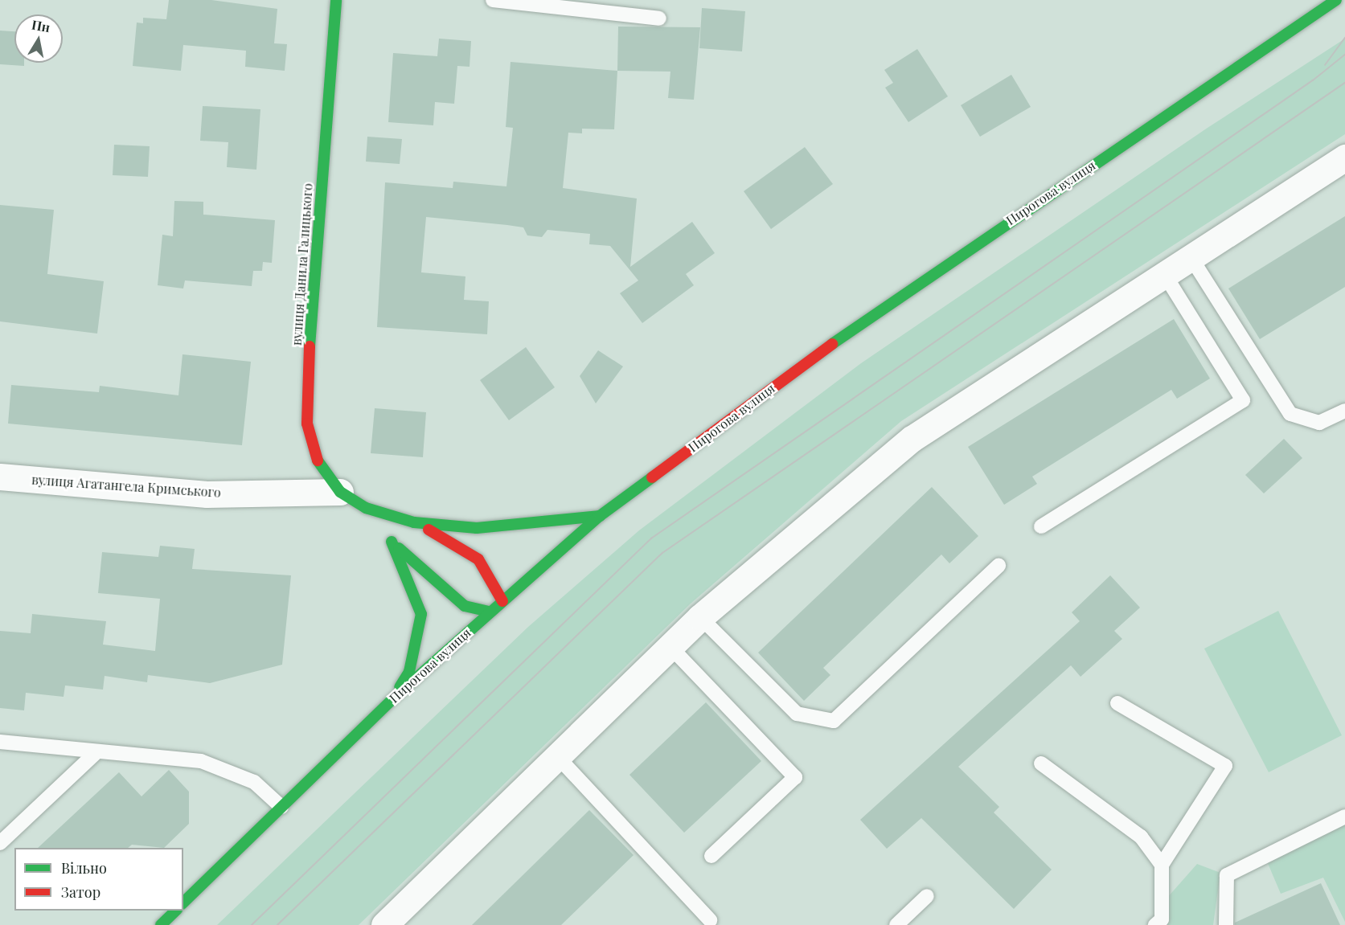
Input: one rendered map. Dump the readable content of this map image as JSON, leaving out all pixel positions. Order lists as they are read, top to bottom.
{
  "streets": {
    "main road": ["Пирогова вулиця", "вулиця Данила Галицького"],
    "street": ["вулиця Агатангела Кримського"]
  },
  "crossings": [
    ["Пирогова вулиця", "вулиця Данила Галицького"],
    ["вулиця Данила Галицького", "вулиця Агатангела Кримського"]
  ],
  "legend": ["Вільно", "Затор"],
  "north": "top"
}
